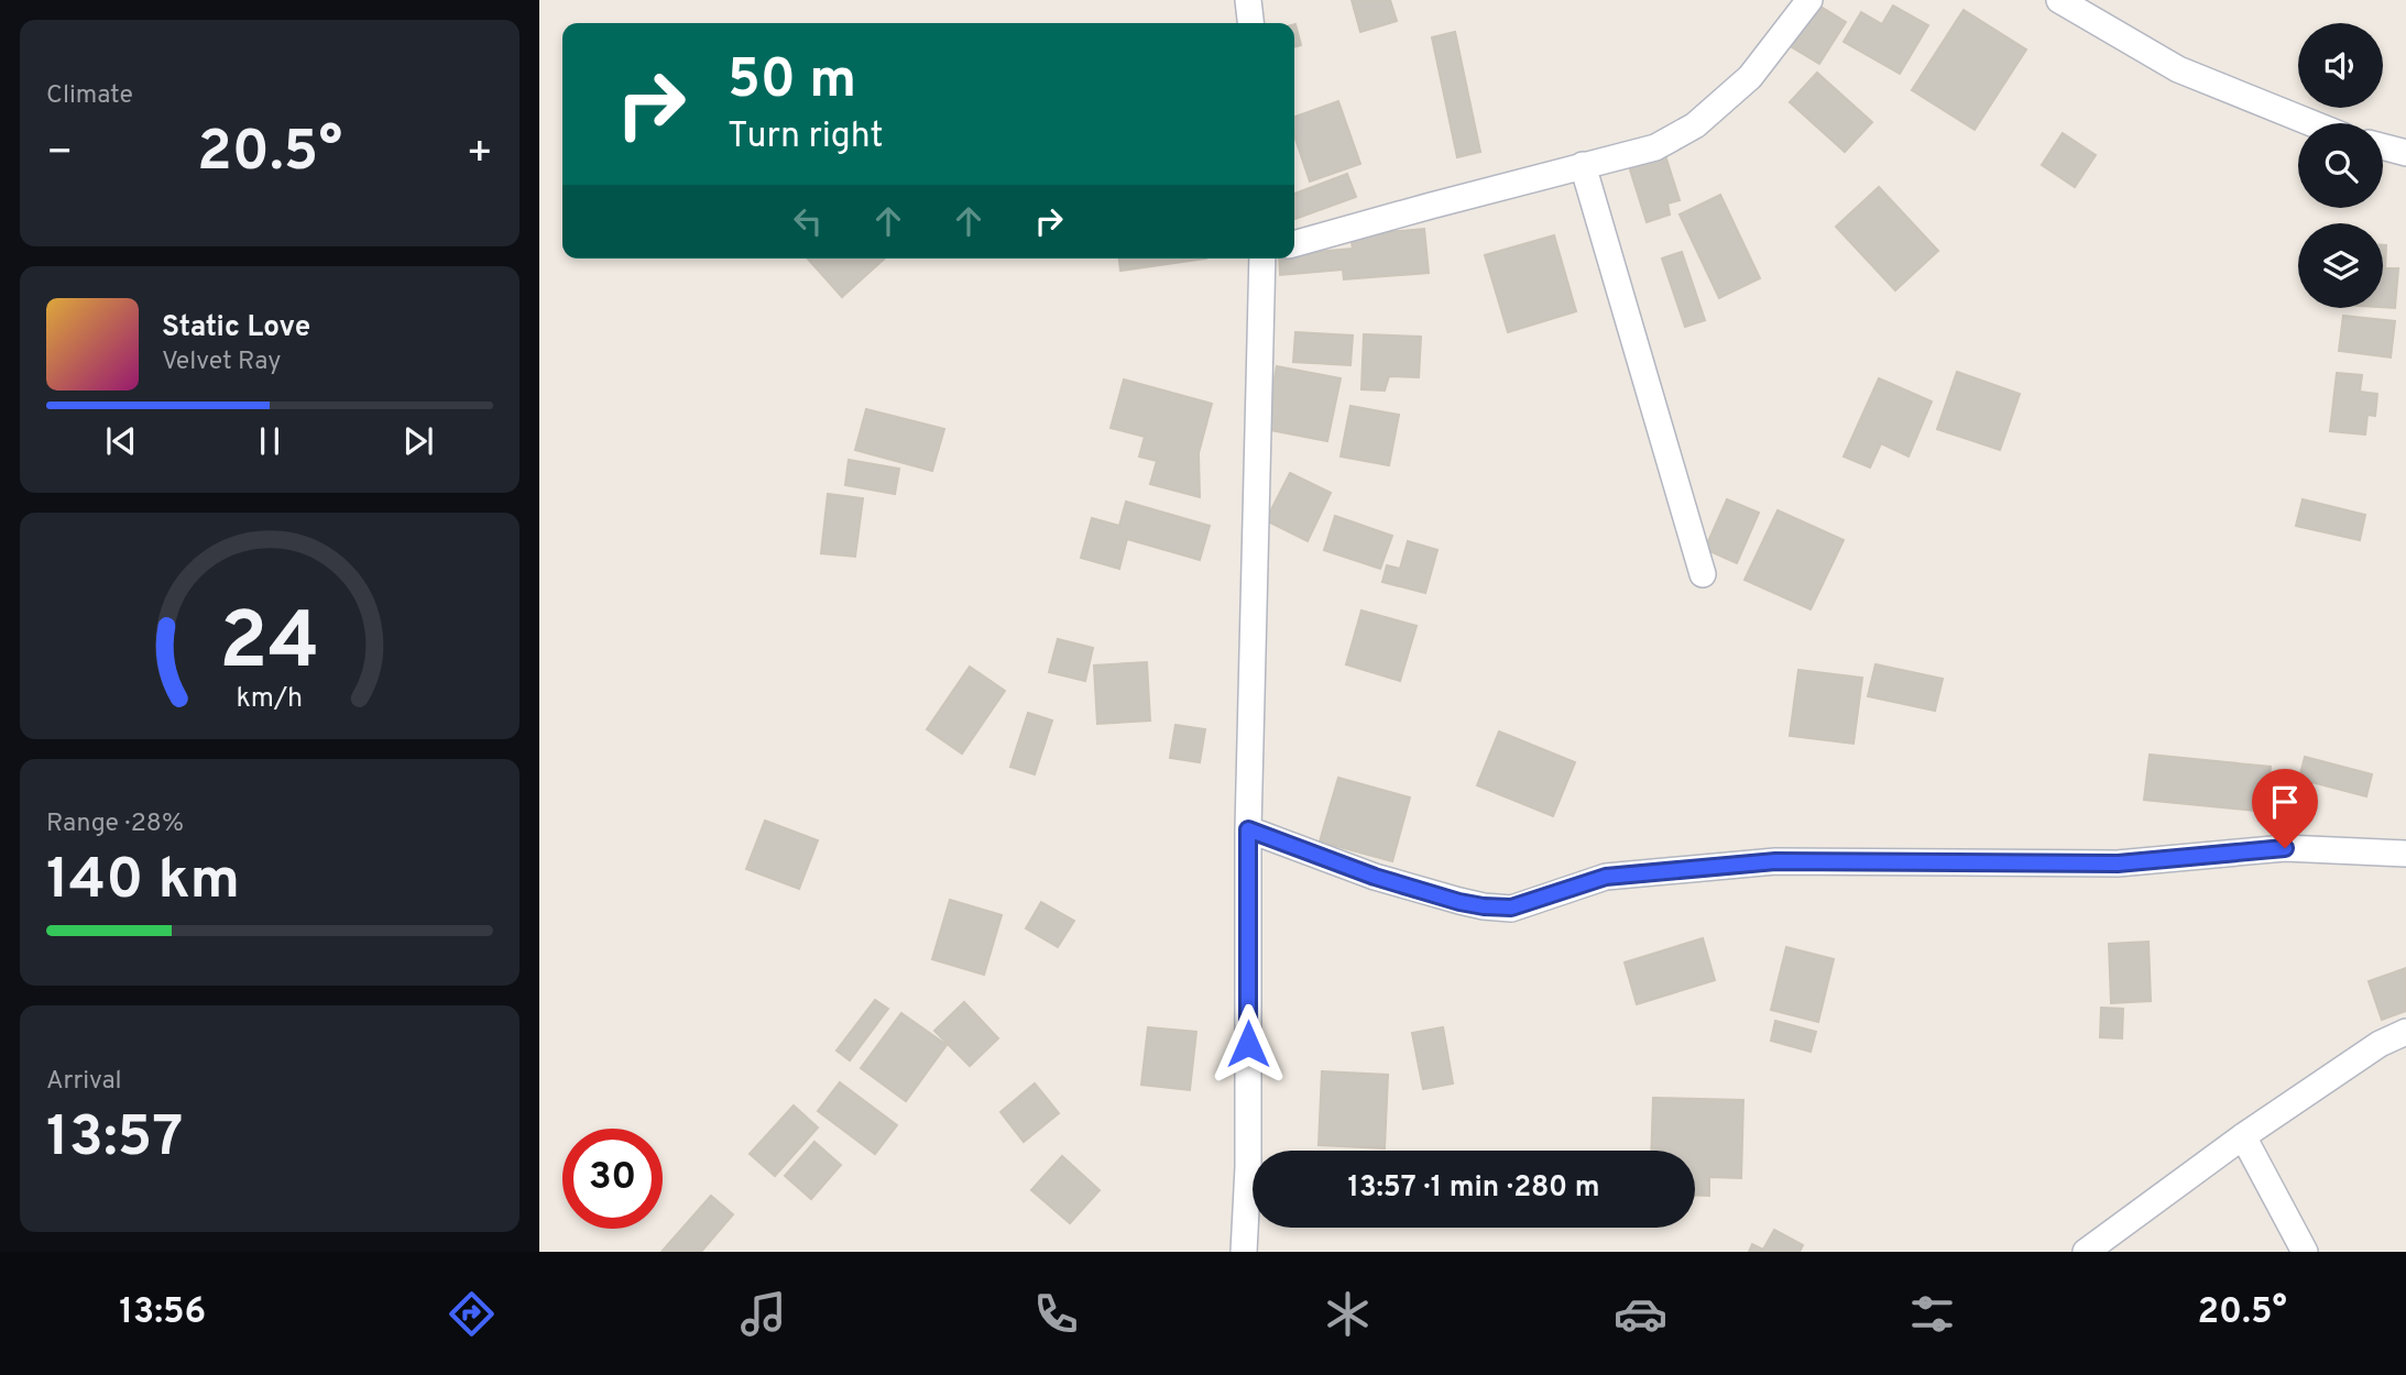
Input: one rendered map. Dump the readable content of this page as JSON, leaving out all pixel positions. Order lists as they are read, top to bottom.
{
  "page": {
    "tile": [
      "Climate",
      ["Range · 28%", "140 km"],
      ["Arrival", "13:57"]
    ],
    "turn": ["50 m", "Turn right"],
    "heat": ["−", "20.5°", "+"],
    "song": ["Static Love", "Velvet Ray"],
    "limit": "30",
    "trip": "13:57 · 1 min · 280 m",
    "tabs": ["13:56", "20.5°"],
    "gauge": ["24", "km/h"]
  }
}
